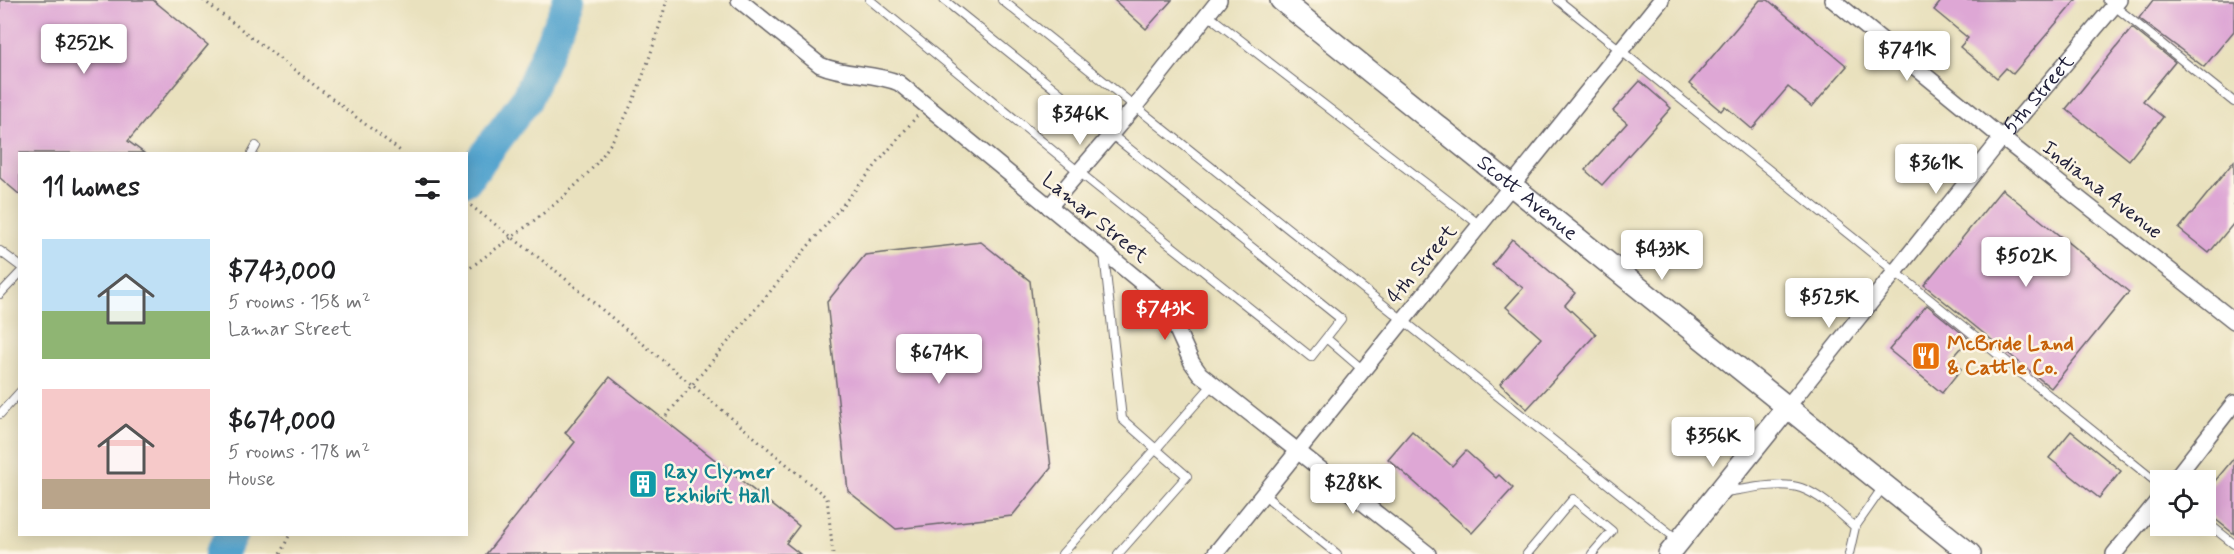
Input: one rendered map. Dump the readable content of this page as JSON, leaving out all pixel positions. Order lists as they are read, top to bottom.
{
  "streets": {
    "main road": ["5th Street", "Scott Avenue"],
    "street": ["Indiana Avenue", "Lamar Street", "4th Street"]
  },
  "crossings": [
    ["5th Street", "Indiana Avenue"],
    ["5th Street", "Scott Avenue"],
    ["Scott Avenue", "4th Street"],
    ["Lamar Street", "4th Street"]
  ],
  "places": {
    "restaurant": ["McBride Land & Cattle Co."],
    "building": ["Ray Clymer Exhibit Hall"]
  },
  "page": {
    "price": [
      "$252K",
      "$741K",
      "$346K",
      "$361K",
      "$433K",
      "$502K",
      "$525K",
      "$743K",
      "$674K",
      "$356K",
      "$288K"
    ],
    "heading": "11 homes",
    "list": [
      {
        "name": "$743,000",
        "note": "5 rooms · 158 m² · Lamar Street"
      },
      {
        "name": "$674,000",
        "note": "5 rooms · 178 m² · House"
      }
    ]
  }
}
